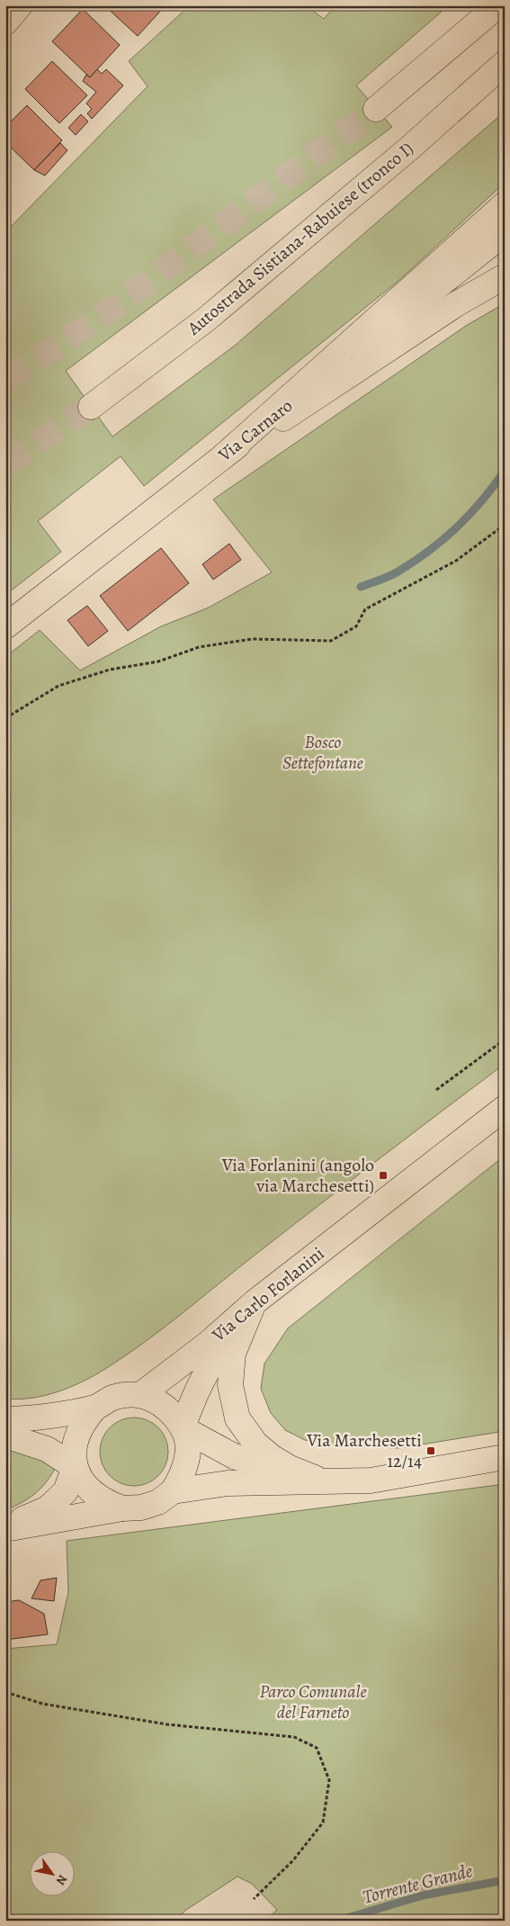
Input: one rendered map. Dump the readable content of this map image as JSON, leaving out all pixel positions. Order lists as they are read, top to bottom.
{
  "streets": {
    "main road": ["Autostrada Sistiana-Rabuiese (tronco I)", "Via Carnaro", "Via Carlo Forlanini"]
  },
  "water": ["Torrente Grande"],
  "parks": ["Bosco Settefontane", "Parco Comunale del Farneto"],
  "places": {
    "transit": ["Via Forlanini (angolo via Marchesetti)", "Via Marchesetti 12/14"]
  },
  "north": "bottom right"
}
